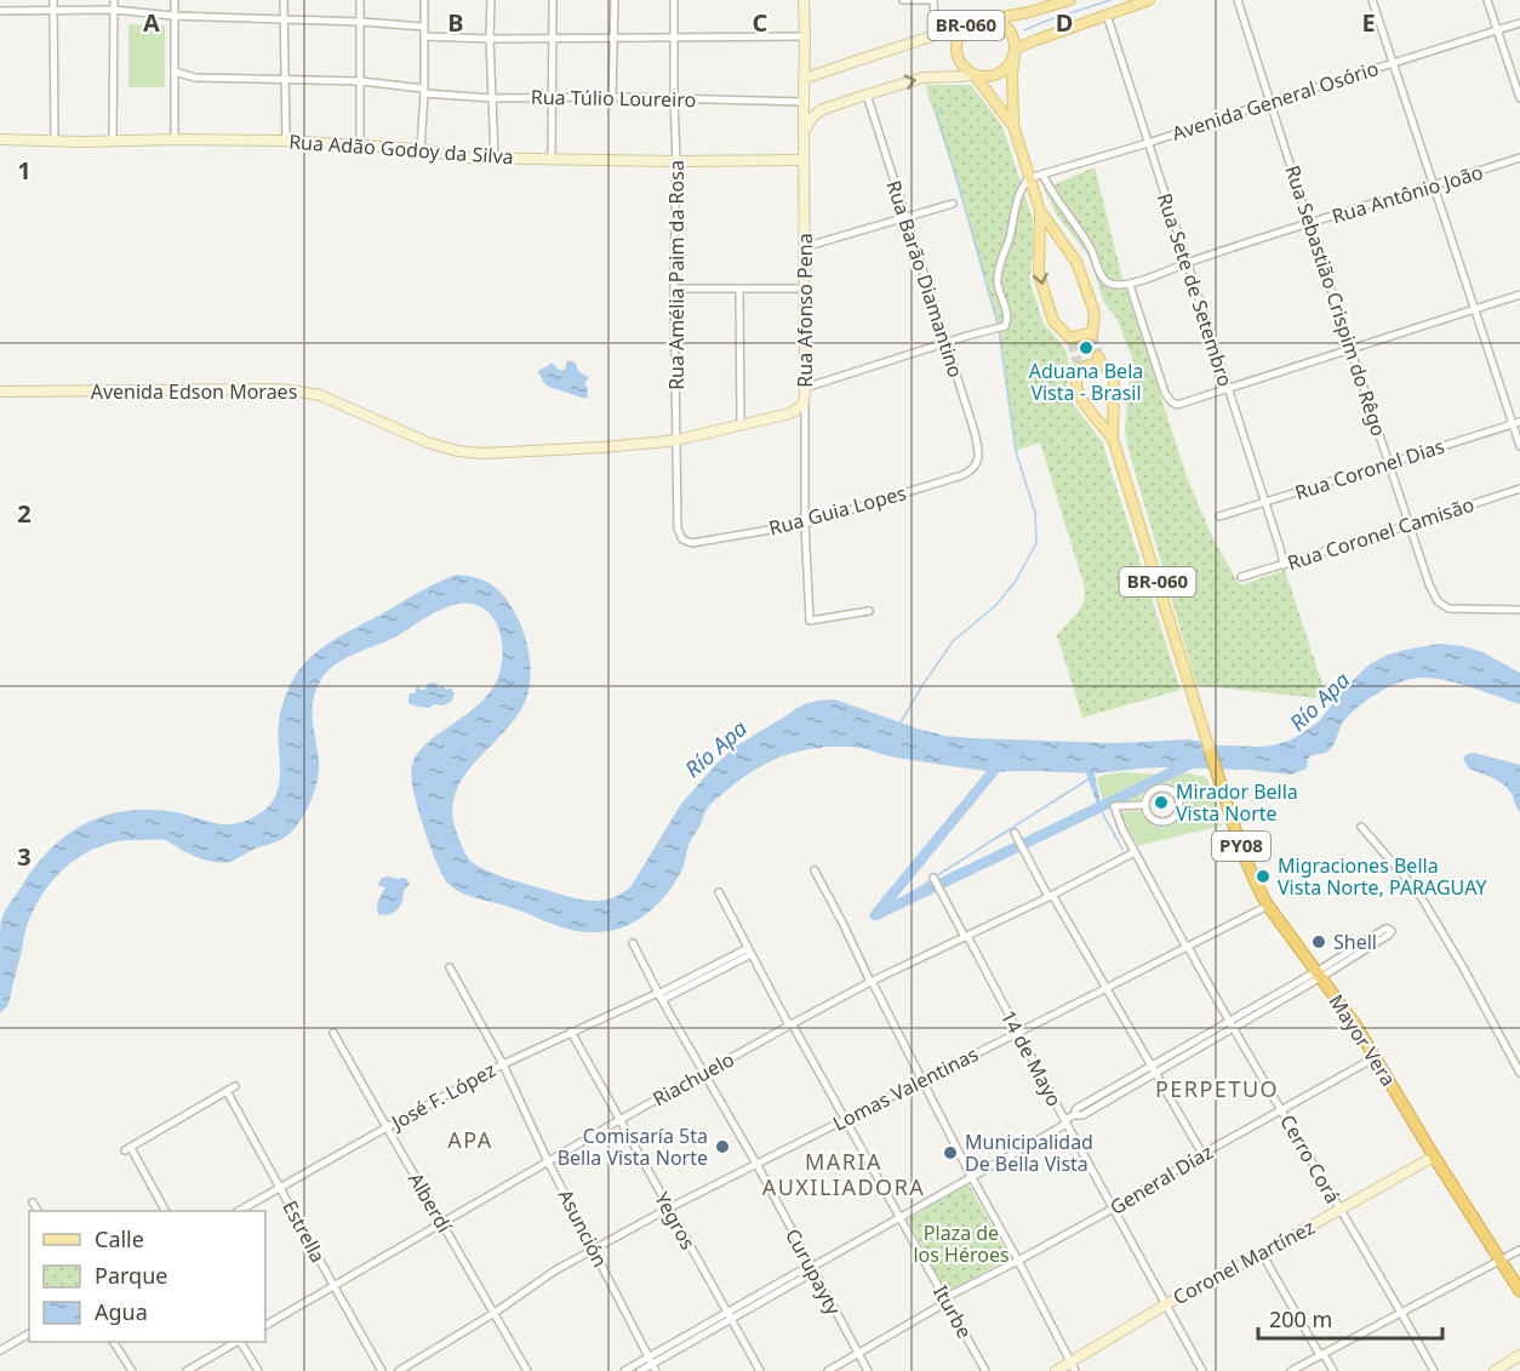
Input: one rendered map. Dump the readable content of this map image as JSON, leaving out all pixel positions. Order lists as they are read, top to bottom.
{
  "streets": {
    "highway": ["PY08", "Mayor Vera"],
    "main road": ["BR-060"],
    "street": [
      "Rua Túlio Loureiro",
      "Avenida General Osório",
      "Rua Adão Godoy da Silva",
      "Rua Antônio João",
      "Rua Amélia Paim da Rosa",
      "Rua Barão Diamantino",
      "Rua Sete de Setembro",
      "Rua Sebastião Crispim do Rêgo",
      "Rua Afonso Pena",
      "Avenida Edson Moraes",
      "Rua Coronel Dias",
      "Rua Guia Lopes",
      "Rua Coronel Camisão",
      "14 de Mayo",
      "Riachuelo",
      "Lomas Valentinas",
      "José F. López",
      "Cerro Corá",
      "General Díaz",
      "Alberdí",
      "Yegros",
      "Asunción",
      "Estrella",
      "Coronel Martínez",
      "Curupayty",
      "Iturbe"
    ]
  },
  "crossings": [
    ["BR-060", "Avenida General Osório"],
    ["BR-060", "Rua Sete de Setembro"],
    ["BR-060", "Mayor Vera"],
    ["Rua Túlio Loureiro", "Rua Amélia Paim da Rosa"],
    ["Rua Túlio Loureiro", "Rua Afonso Pena"],
    ["Avenida General Osório", "Rua Sete de Setembro"],
    ["Avenida General Osório", "Rua Sebastião Crispim do Rêgo"],
    ["Rua Adão Godoy da Silva", "Rua Amélia Paim da Rosa"],
    ["Rua Adão Godoy da Silva", "Rua Afonso Pena"],
    ["Rua Antônio João", "Rua Sete de Setembro"],
    ["Rua Antônio João", "Rua Sebastião Crispim do Rêgo"],
    ["Rua Amélia Paim da Rosa", "Avenida Edson Moraes"],
    ["Rua Amélia Paim da Rosa", "Rua Guia Lopes"],
    ["Rua Barão Diamantino", "Rua Guia Lopes"],
    ["Rua Sete de Setembro", "Rua Coronel Dias"],
    ["Rua Sete de Setembro", "Rua Coronel Camisão"],
    ["Rua Sebastião Crispim do Rêgo", "Rua Coronel Dias"],
    ["Rua Sebastião Crispim do Rêgo", "Rua Coronel Camisão"],
    ["Rua Afonso Pena", "Avenida Edson Moraes"],
    ["Rua Afonso Pena", "Rua Guia Lopes"],
    ["Mayor Vera", "Lomas Valentinas"],
    ["Mayor Vera", "General Díaz"],
    ["Mayor Vera", "Coronel Martínez"],
    ["14 de Mayo", "Riachuelo"],
    ["14 de Mayo", "Lomas Valentinas"],
    ["14 de Mayo", "General Díaz"],
    ["14 de Mayo", "Coronel Martínez"],
    ["Riachuelo", "Cerro Corá"],
    ["Riachuelo", "Alberdí"],
    ["Riachuelo", "Yegros"],
    ["Riachuelo", "Asunción"],
    ["Riachuelo", "Estrella"],
    ["Riachuelo", "Curupayty"],
    ["Riachuelo", "Iturbe"],
    ["Lomas Valentinas", "Cerro Corá"],
    ["Lomas Valentinas", "Alberdí"],
    ["Lomas Valentinas", "Yegros"],
    ["Lomas Valentinas", "Asunción"],
    ["Lomas Valentinas", "Curupayty"],
    ["Lomas Valentinas", "Iturbe"],
    ["José F. López", "Alberdí"],
    ["José F. López", "Yegros"],
    ["José F. López", "Asunción"],
    ["José F. López", "Estrella"],
    ["José F. López", "Curupayty"],
    ["José F. López", "Iturbe"],
    ["Cerro Corá", "General Díaz"],
    ["Cerro Corá", "Coronel Martínez"],
    ["General Díaz", "Curupayty"],
    ["General Díaz", "Iturbe"]
  ],
  "districts": ["PERPETUO", "APA", "MARIA AUXILIADORA"],
  "water": ["Río Apa"],
  "parks": ["Plaza de los Héroes"],
  "places": [
    "Aduana Bela Vista - Brasil",
    "Mirador Bella Vista Norte",
    "Migraciones Bella Vista Norte, PARAGUAY",
    "Shell",
    "Comisaría 5ta Bella Vista Norte",
    "Municipalidad De Bella Vista"
  ],
  "legend": ["Calle", "Parque", "Agua"],
  "scale_bar": "200 m",
  "grid": {
    "columns": [
      "A",
      "B",
      "C",
      "D",
      "E"
    ],
    "rows": ["1", "2", "3"]
  }
}
